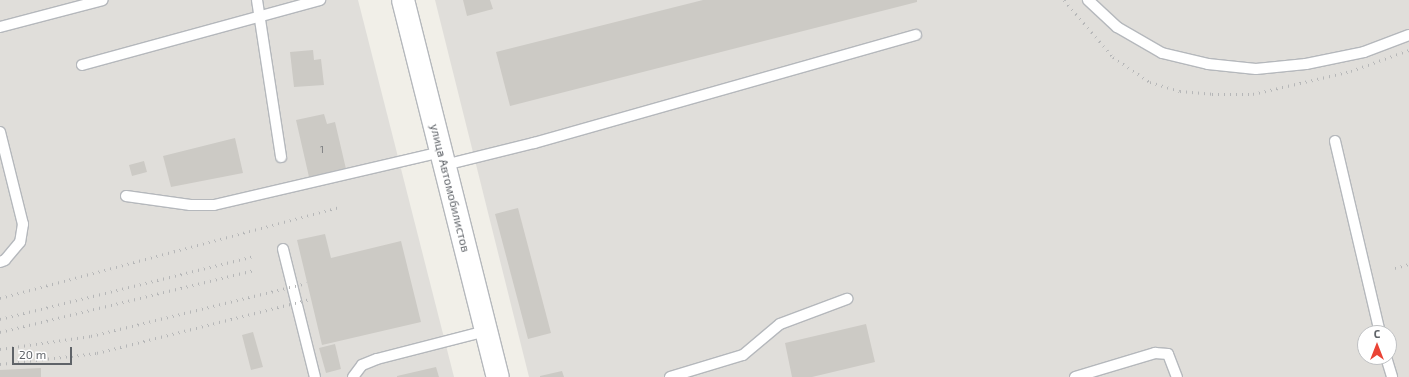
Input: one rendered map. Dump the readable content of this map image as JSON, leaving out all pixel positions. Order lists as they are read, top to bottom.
{
  "streets": {
    "street": ["улица Автомобилистов"]
  },
  "house_numbers": ["1"],
  "scale_bar": "20 m",
  "north": "top"
}
